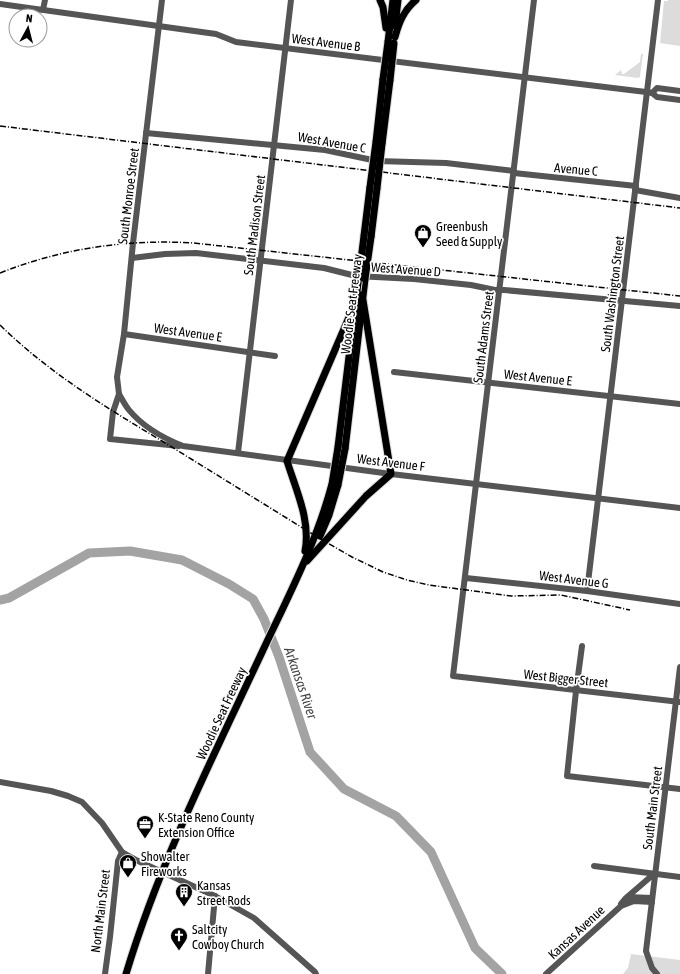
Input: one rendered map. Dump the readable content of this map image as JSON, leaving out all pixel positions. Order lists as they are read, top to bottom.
{
  "streets": {
    "main road": ["Woodie Seat Freeway"],
    "street": [
      "West Avenue B",
      "West Avenue C",
      "Avenue C",
      "South Monroe Street",
      "South Madison Street",
      "West Avenue D",
      "South Washington Street",
      "West Avenue E",
      "South Adams Street",
      "West Avenue F",
      "West Avenue G",
      "West Bigger Street",
      "South Main Street",
      "North Main Street",
      "Kansas Avenue"
    ]
  },
  "crossings": [
    ["West Avenue B", "South Monroe Street"],
    ["West Avenue B", "South Madison Street"],
    ["West Avenue B", "South Washington Street"],
    ["West Avenue B", "South Adams Street"],
    ["West Avenue C", "Avenue C"],
    ["West Avenue C", "South Monroe Street"],
    ["West Avenue C", "South Madison Street"],
    ["West Avenue C", "South Adams Street"],
    ["Avenue C", "South Washington Street"],
    ["Avenue C", "South Adams Street"],
    ["South Monroe Street", "West Avenue D"],
    ["South Monroe Street", "West Avenue E"],
    ["South Monroe Street", "West Avenue F"],
    ["South Madison Street", "West Avenue D"],
    ["South Madison Street", "West Avenue E"],
    ["South Madison Street", "West Avenue F"],
    ["West Avenue D", "South Washington Street"],
    ["West Avenue D", "South Adams Street"],
    ["South Washington Street", "West Avenue E"],
    ["South Washington Street", "West Avenue F"],
    ["South Washington Street", "West Avenue G"],
    ["West Avenue E", "South Adams Street"],
    ["South Adams Street", "West Avenue F"],
    ["South Adams Street", "West Avenue G"],
    ["South Adams Street", "West Bigger Street"],
    ["West Bigger Street", "South Main Street"],
    ["South Main Street", "Kansas Avenue"]
  ],
  "water": ["Arkansas River"],
  "places": {
    "shop": ["Greenbush Seed & Supply", "Showalter Fireworks"],
    "office": ["K-State Reno County Extension Office"],
    "building": ["Kansas Street Rods"],
    "church": ["Saltcity Cowboy Church"]
  },
  "north": "top"
}
